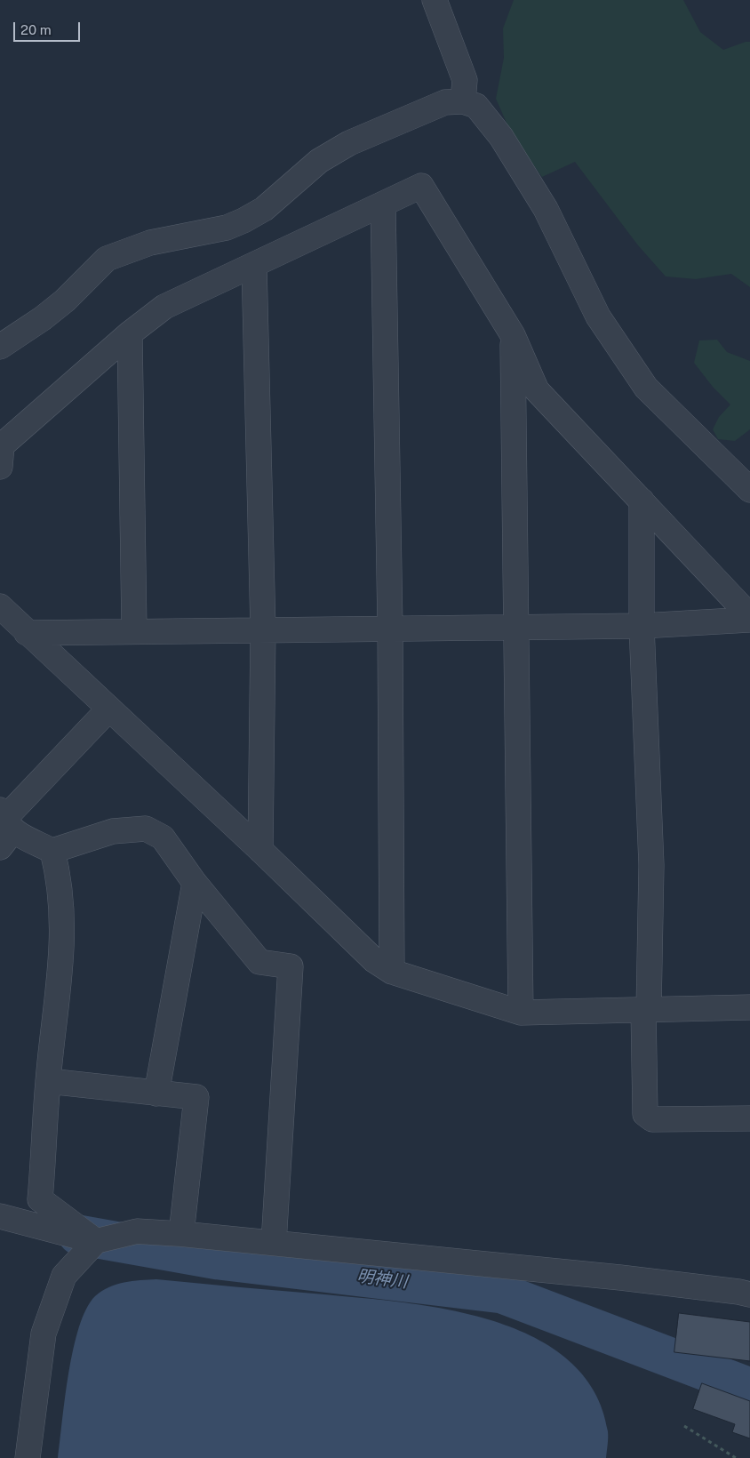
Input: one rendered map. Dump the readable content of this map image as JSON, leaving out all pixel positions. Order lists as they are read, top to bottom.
{
  "water": ["明神川"],
  "scale_bar": "20 m"
}
